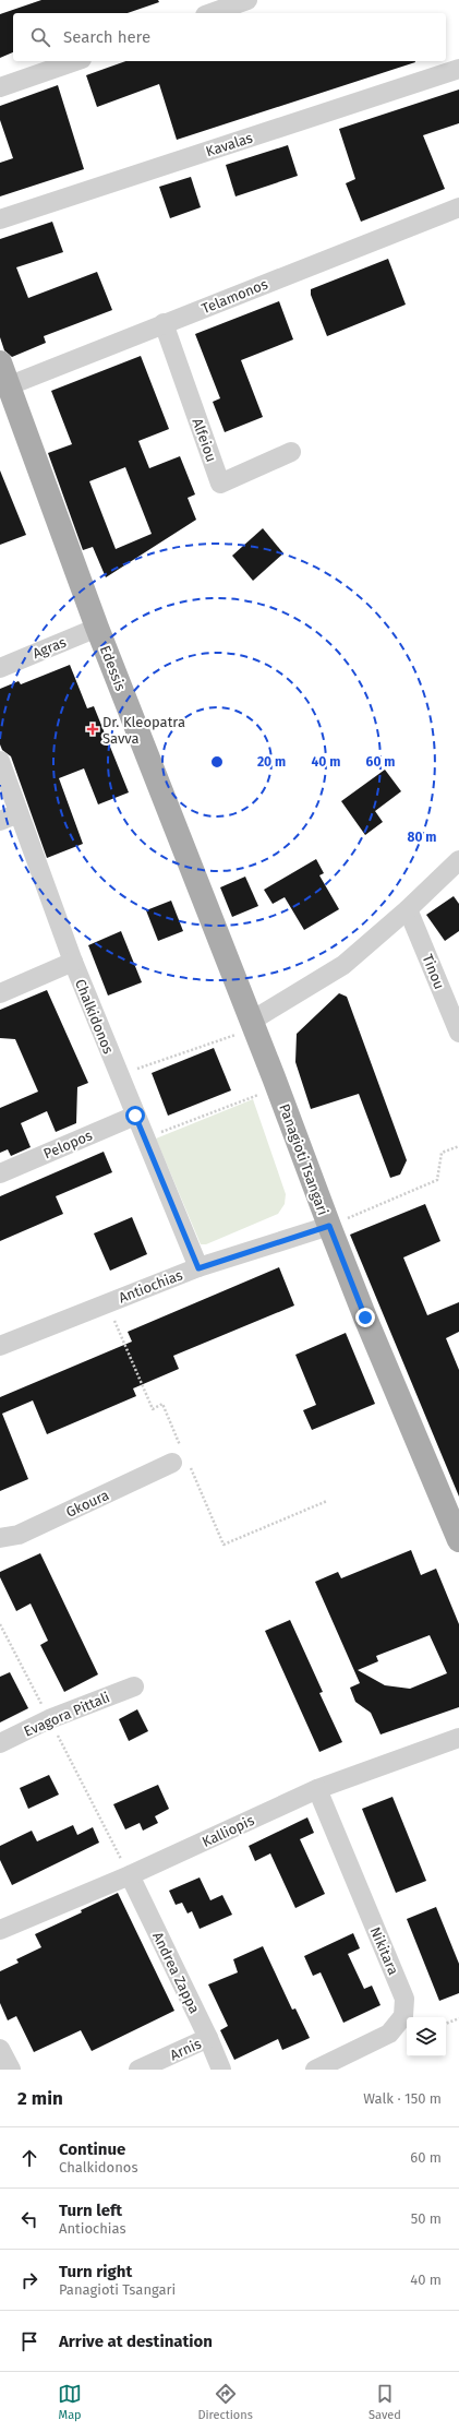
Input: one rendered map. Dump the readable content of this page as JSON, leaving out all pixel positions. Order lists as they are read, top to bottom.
{
  "streets": {
    "main road": ["Edessis", "Panagioti Tsangari"],
    "street": [
      "Kavalas",
      "Telamonos",
      "Alfeiou",
      "Agras",
      "Tinou",
      "Chalkidonos",
      "Pelopos",
      "Antiochias",
      "Gkoura",
      "Evagora Pittali",
      "Kalliopis",
      "Nikitara",
      "Andrea Zappa",
      "Arnis"
    ]
  },
  "crossings": [
    ["Telamonos", "Alfeiou"],
    ["Telamonos", "Edessis"],
    ["Agras", "Edessis"],
    ["Edessis", "Panagioti Tsangari"],
    ["Chalkidonos", "Pelopos"],
    ["Chalkidonos", "Antiochias"],
    ["Panagioti Tsangari", "Antiochias"],
    ["Kalliopis", "Nikitara"],
    ["Kalliopis", "Andrea Zappa"],
    ["Andrea Zappa", "Arnis"]
  ],
  "places": {
    "health": ["Dr. Kleopatra Savva"]
  },
  "page": {
    "search": "Search here",
    "heading": ["2 min", "Walk · 150 m"],
    "list": [
      ["Continue", "Chalkidonos", "60 m"],
      ["Turn left", "Antiochias", "50 m"],
      ["Turn right", "Panagioti Tsangari", "40 m"],
      "Arrive at destination"
    ],
    "nav": ["Map", "Directions", "Saved"]
  },
  "rings": [
    "20 m",
    "40 m",
    "60 m",
    "80 m"
  ]
}
